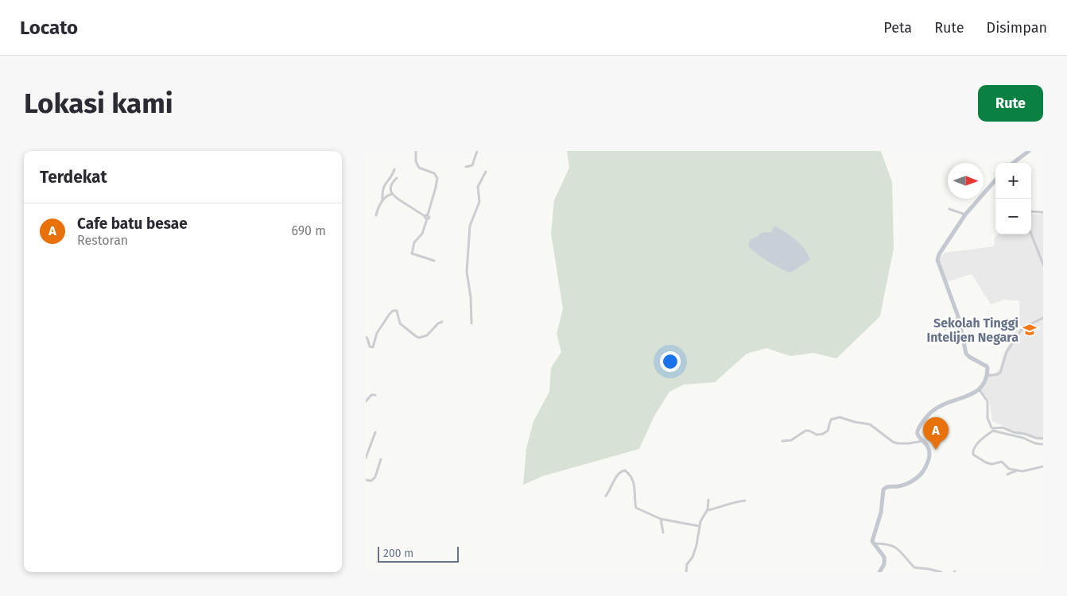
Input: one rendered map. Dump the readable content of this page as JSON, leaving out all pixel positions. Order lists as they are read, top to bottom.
{
  "places": {
    "school or university": ["Sekolah Tinggi Intelijen Negara"]
  },
  "scale_bar": "200 m",
  "north": "right",
  "page": {
    "header": "Locato",
    "nav": ["Peta", "Rute", "Disimpan"],
    "buttons": "Rute",
    "title": "Lokasi kami",
    "heading": "Terdekat",
    "map_buttons": ["+", "−"],
    "list": [
      {
        "mark": "A",
        "name": "Cafe batu besae",
        "note": "Restoran",
        "value": "690 m"
      }
    ],
    "pins": "A",
    "scale": "200 m"
  }
}
